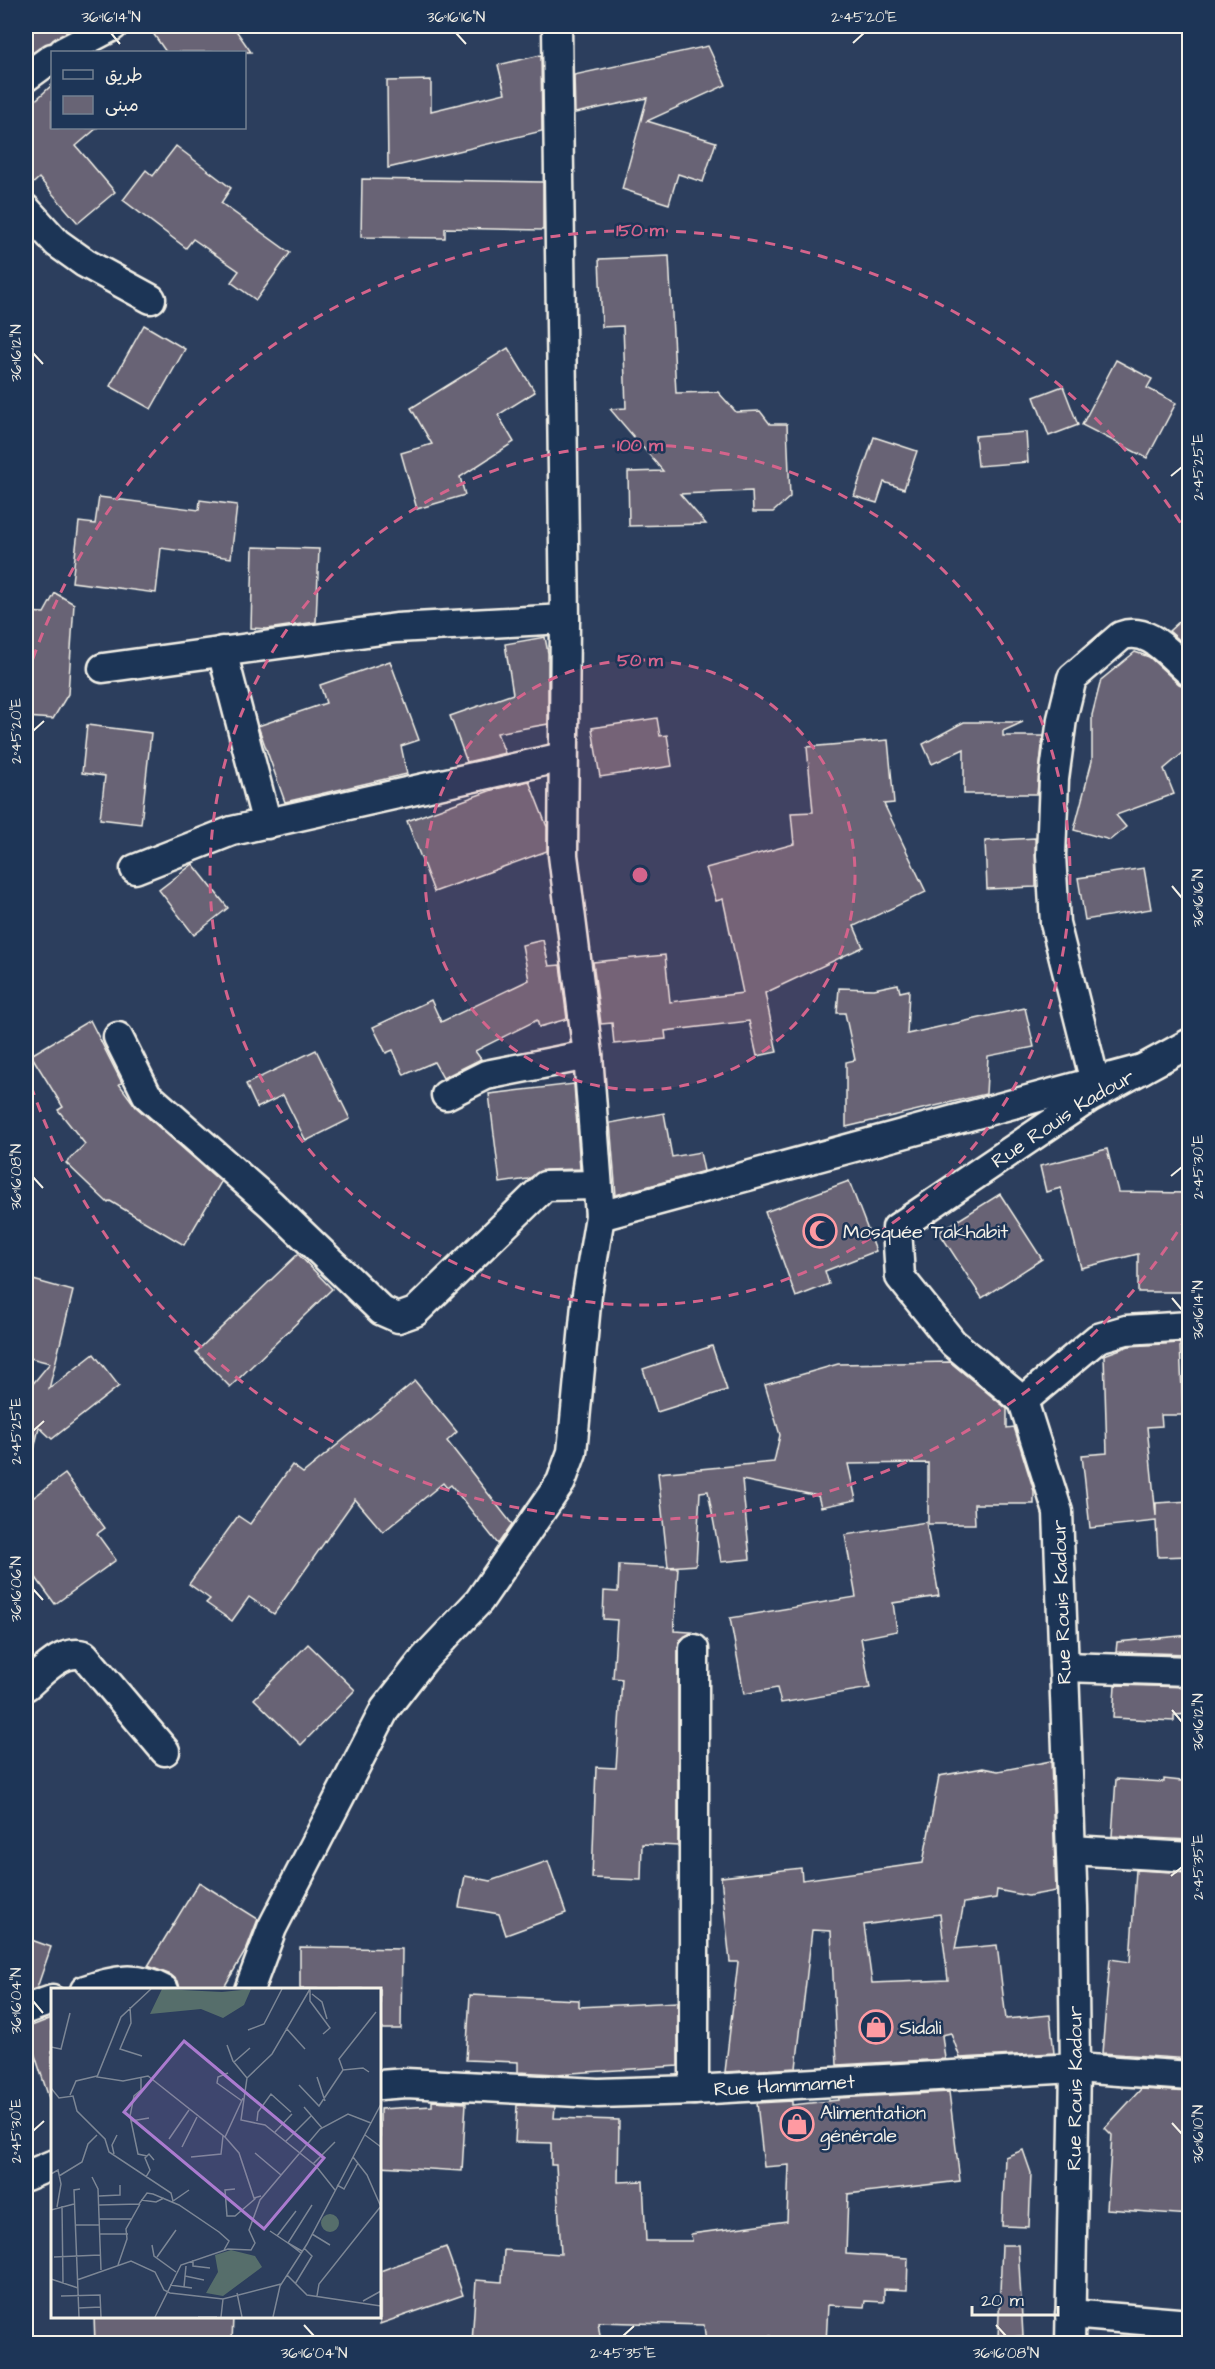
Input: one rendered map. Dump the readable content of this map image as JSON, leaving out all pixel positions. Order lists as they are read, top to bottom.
{
  "streets": {
    "street": ["Rue Rouis Kadour", "Rue Hammamet"]
  },
  "crossings": [
    ["Rue Rouis Kadour", "Rue Hammamet"]
  ],
  "places": {
    "mosque": ["Mosquée Takhabit"],
    "shop": ["Sidali", "Alimentation générale"]
  },
  "legend": ["طريق", "مبنى"],
  "scale_bar": "20 m",
  "coordinates": [
    "36°16'14\"N",
    "36°16'16\"N",
    "2°45'20\"E",
    "36°16'12\"N",
    "2°45'25\"E",
    "2°45'30\"E",
    "36°16'08\"N",
    "36°16'06\"N",
    "2°45'35\"E",
    "36°16'04\"N",
    "36°16'10\"N"
  ],
  "rings": ["150 m", "100 m", "50 m"]
}
